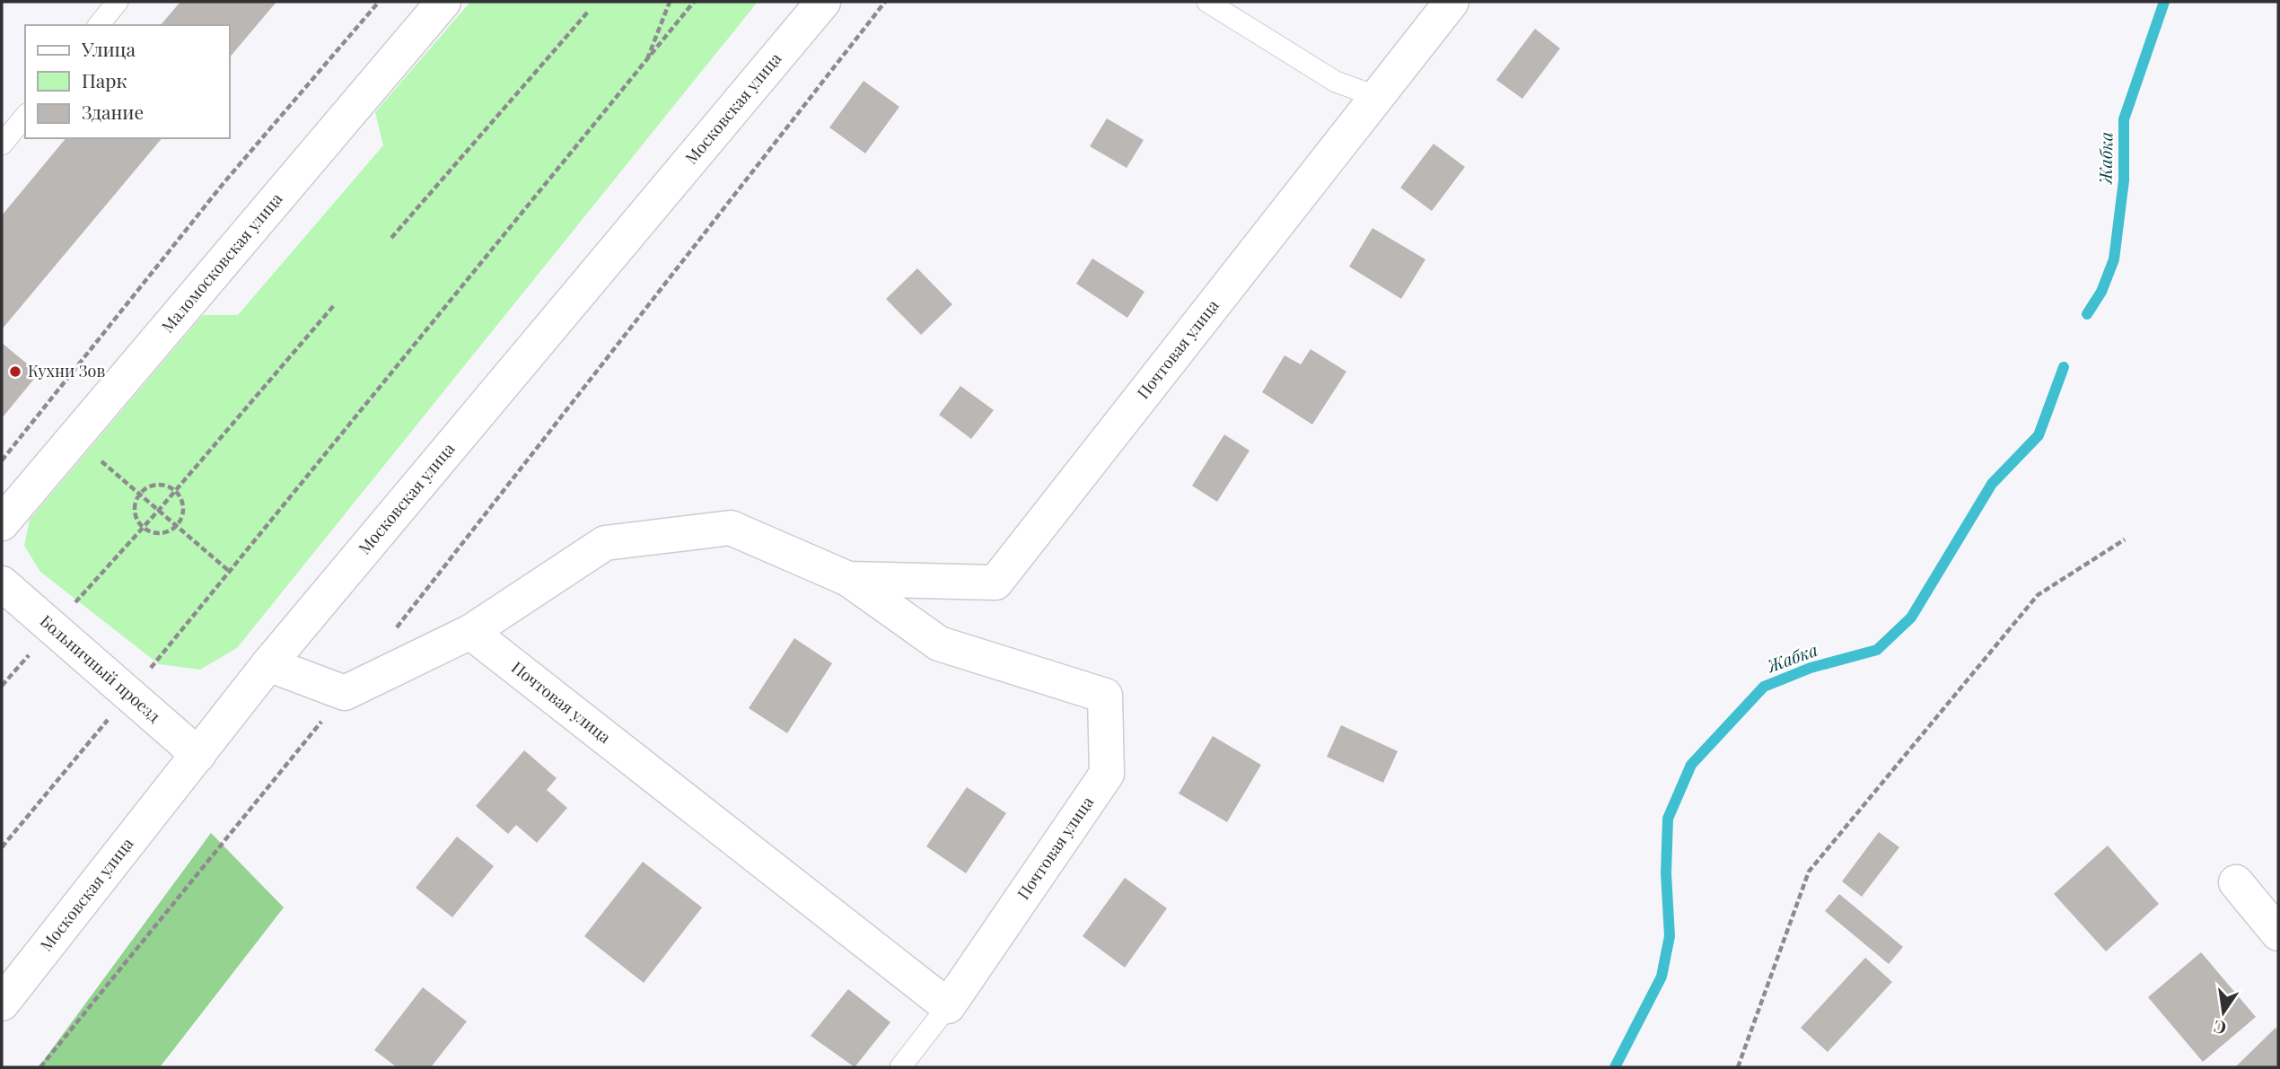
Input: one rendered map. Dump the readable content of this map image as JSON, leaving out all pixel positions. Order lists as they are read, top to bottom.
{
  "streets": {
    "street": [
      "Московская улица",
      "Маломосковская улица",
      "Почтовая улица",
      "Больничный проезд"
    ]
  },
  "crossings": [
    ["Московская улица", "Больничный проезд"]
  ],
  "water": ["Жабка"],
  "places": ["Кухни Зов"],
  "legend": ["Улица", "Парк", "Здание"],
  "north": "bottom"
}
